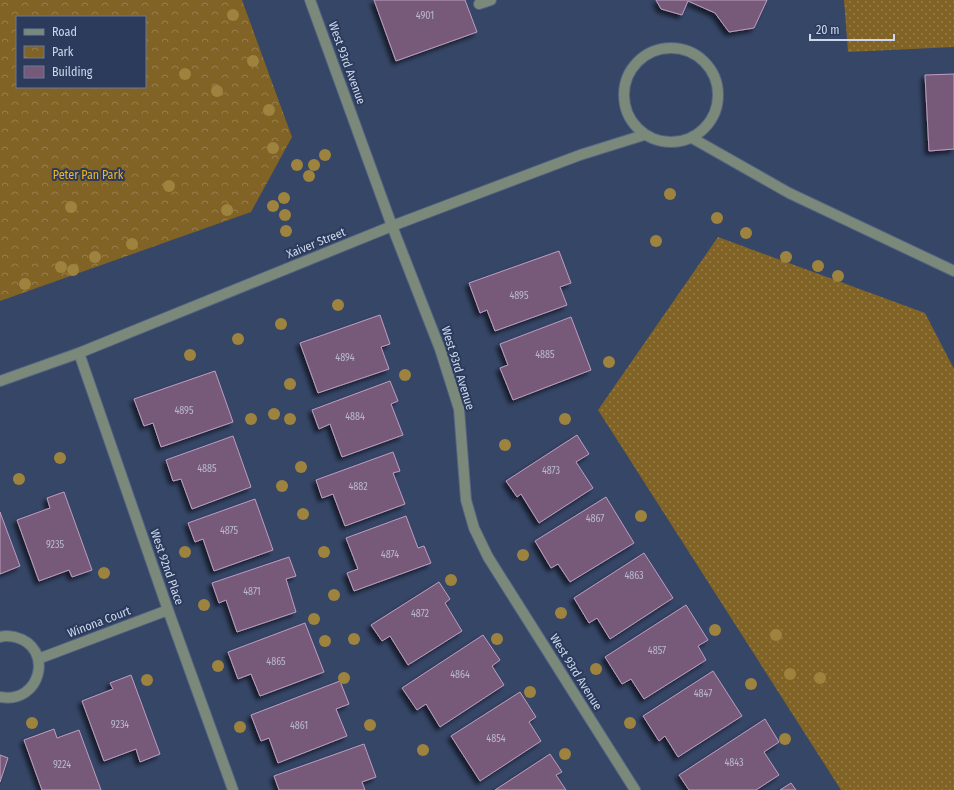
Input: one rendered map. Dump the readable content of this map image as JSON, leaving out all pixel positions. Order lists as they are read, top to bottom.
{
  "streets": {
    "street": [
      "West 93rd Avenue",
      "Xaiver Street",
      "West 92nd Place",
      "Winona Court"
    ]
  },
  "crossings": [
    ["West 93rd Avenue", "Xaiver Street"],
    ["Xaiver Street", "West 92nd Place"],
    ["West 92nd Place", "Winona Court"]
  ],
  "parks": ["Peter Pan Park"],
  "house_numbers": [
    "4901",
    "4895",
    "4885",
    "4894",
    "4895",
    "4884",
    "4885",
    "4873",
    "4882",
    "4867",
    "4875",
    "9235",
    "4874",
    "4863",
    "4871",
    "4872",
    "4857",
    "4865",
    "4864",
    "4847",
    "9234",
    "4861",
    "4854",
    "4843",
    "9224"
  ],
  "legend": ["Road", "Park", "Building"],
  "scale_bar": "20 m"
}
